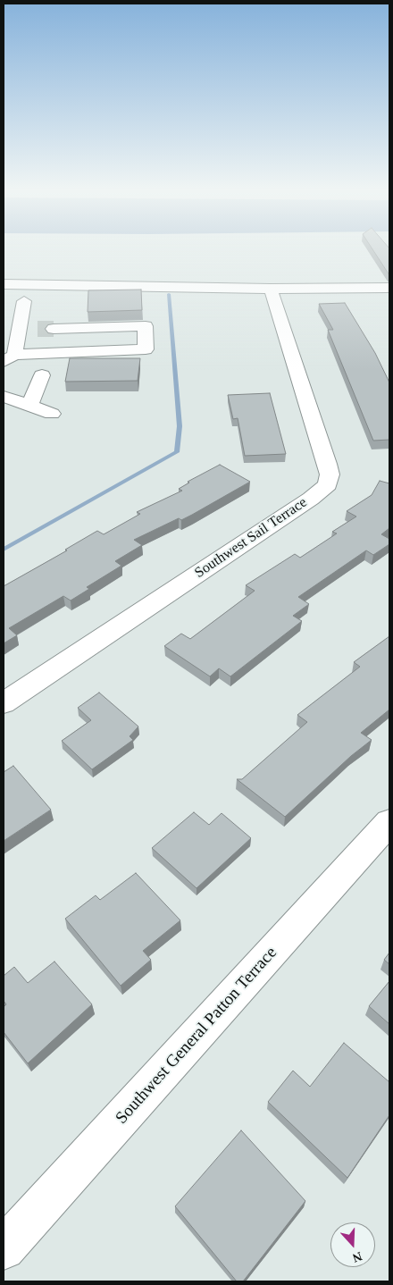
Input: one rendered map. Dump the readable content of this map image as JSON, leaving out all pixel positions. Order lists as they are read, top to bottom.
{
  "streets": {
    "street": ["Southwest Sail Terrace", "Southwest General Patton Terrace"]
  },
  "north": "bottom"
}
